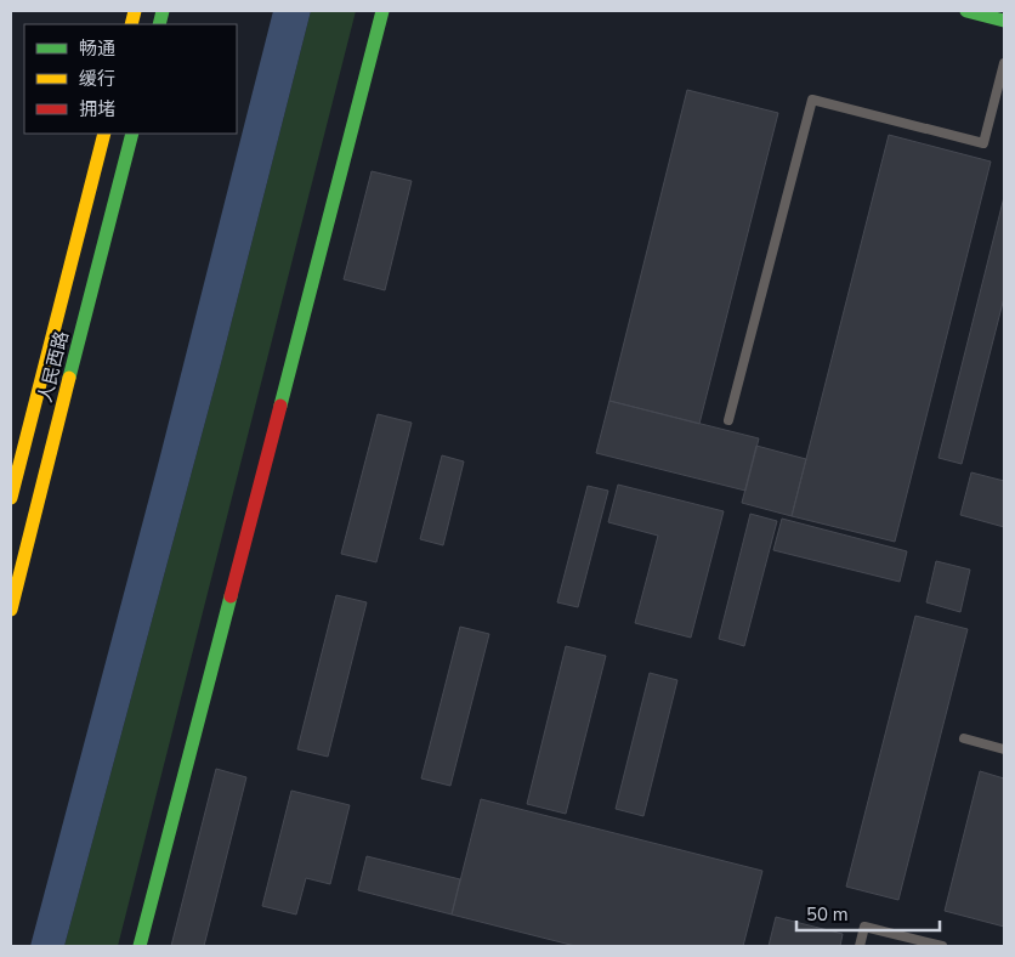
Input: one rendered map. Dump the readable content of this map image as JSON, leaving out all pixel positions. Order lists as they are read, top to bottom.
{
  "streets": {
    "street": ["人民西路"]
  },
  "legend": ["畅通", "缓行", "拥堵"],
  "scale_bar": "50 m"
}
